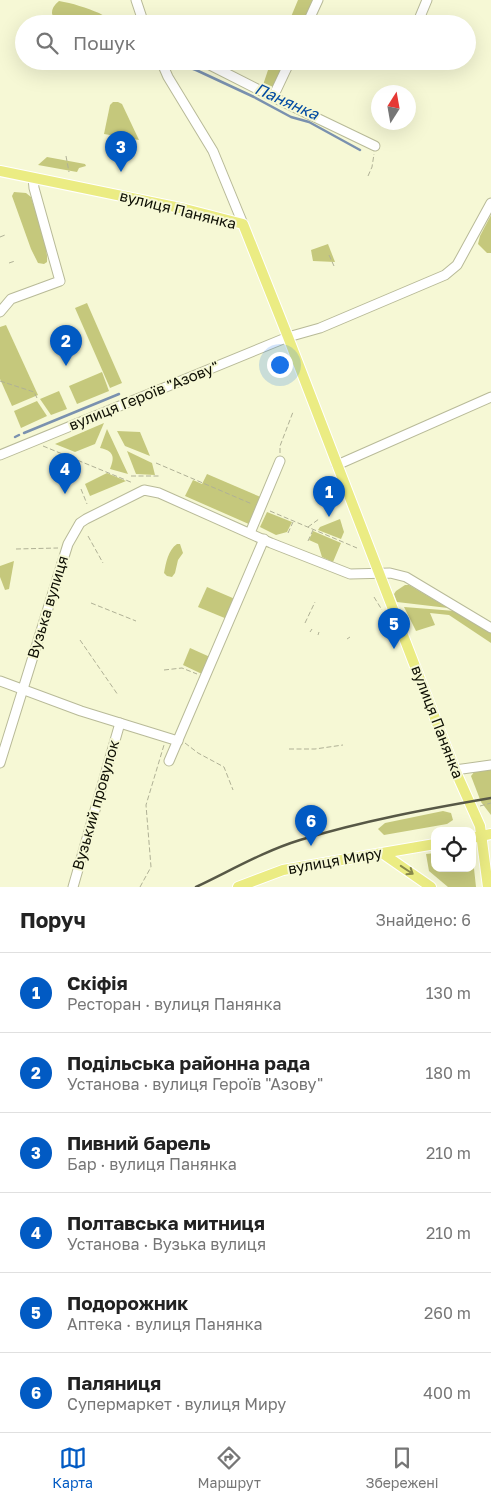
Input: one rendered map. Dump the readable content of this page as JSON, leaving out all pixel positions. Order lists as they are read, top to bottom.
{
  "streets": {
    "main road": ["вулиця Панянка", "вулиця Миру"],
    "street": ["вулиця Героїв \"Азову\"", "Вузька вулиця", "Вузький провулок"]
  },
  "crossings": [
    ["вулиця Панянка", "вулиця Героїв \"Азову\""]
  ],
  "water": ["Панянка"],
  "north": "top",
  "page": {
    "search": "Пошук",
    "pins": [
      "3",
      "2",
      "4",
      "1",
      "5",
      "6"
    ],
    "heading": ["Поруч", "Знайдено: 6"],
    "list": [
      {
        "mark": "1",
        "name": "Скіфія",
        "note": "Ресторан · вулиця Панянка",
        "value": "130 m"
      },
      {
        "mark": "2",
        "name": "Подільська районна рада",
        "note": "Установа · вулиця Героїв \"Азову\"",
        "value": "180 m"
      },
      {
        "mark": "3",
        "name": "Пивний барель",
        "note": "Бар · вулиця Панянка",
        "value": "210 m"
      },
      {
        "mark": "4",
        "name": "Полтавська митниця",
        "note": "Установа · Вузька вулиця",
        "value": "210 m"
      },
      {
        "mark": "5",
        "name": "Подорожник",
        "note": "Аптека · вулиця Панянка",
        "value": "260 m"
      },
      {
        "mark": "6",
        "name": "Паляниця",
        "note": "Супермаркет · вулиця Миру",
        "value": "400 m"
      }
    ],
    "nav": ["Карта", "Маршрут", "Збережені"]
  }
}
